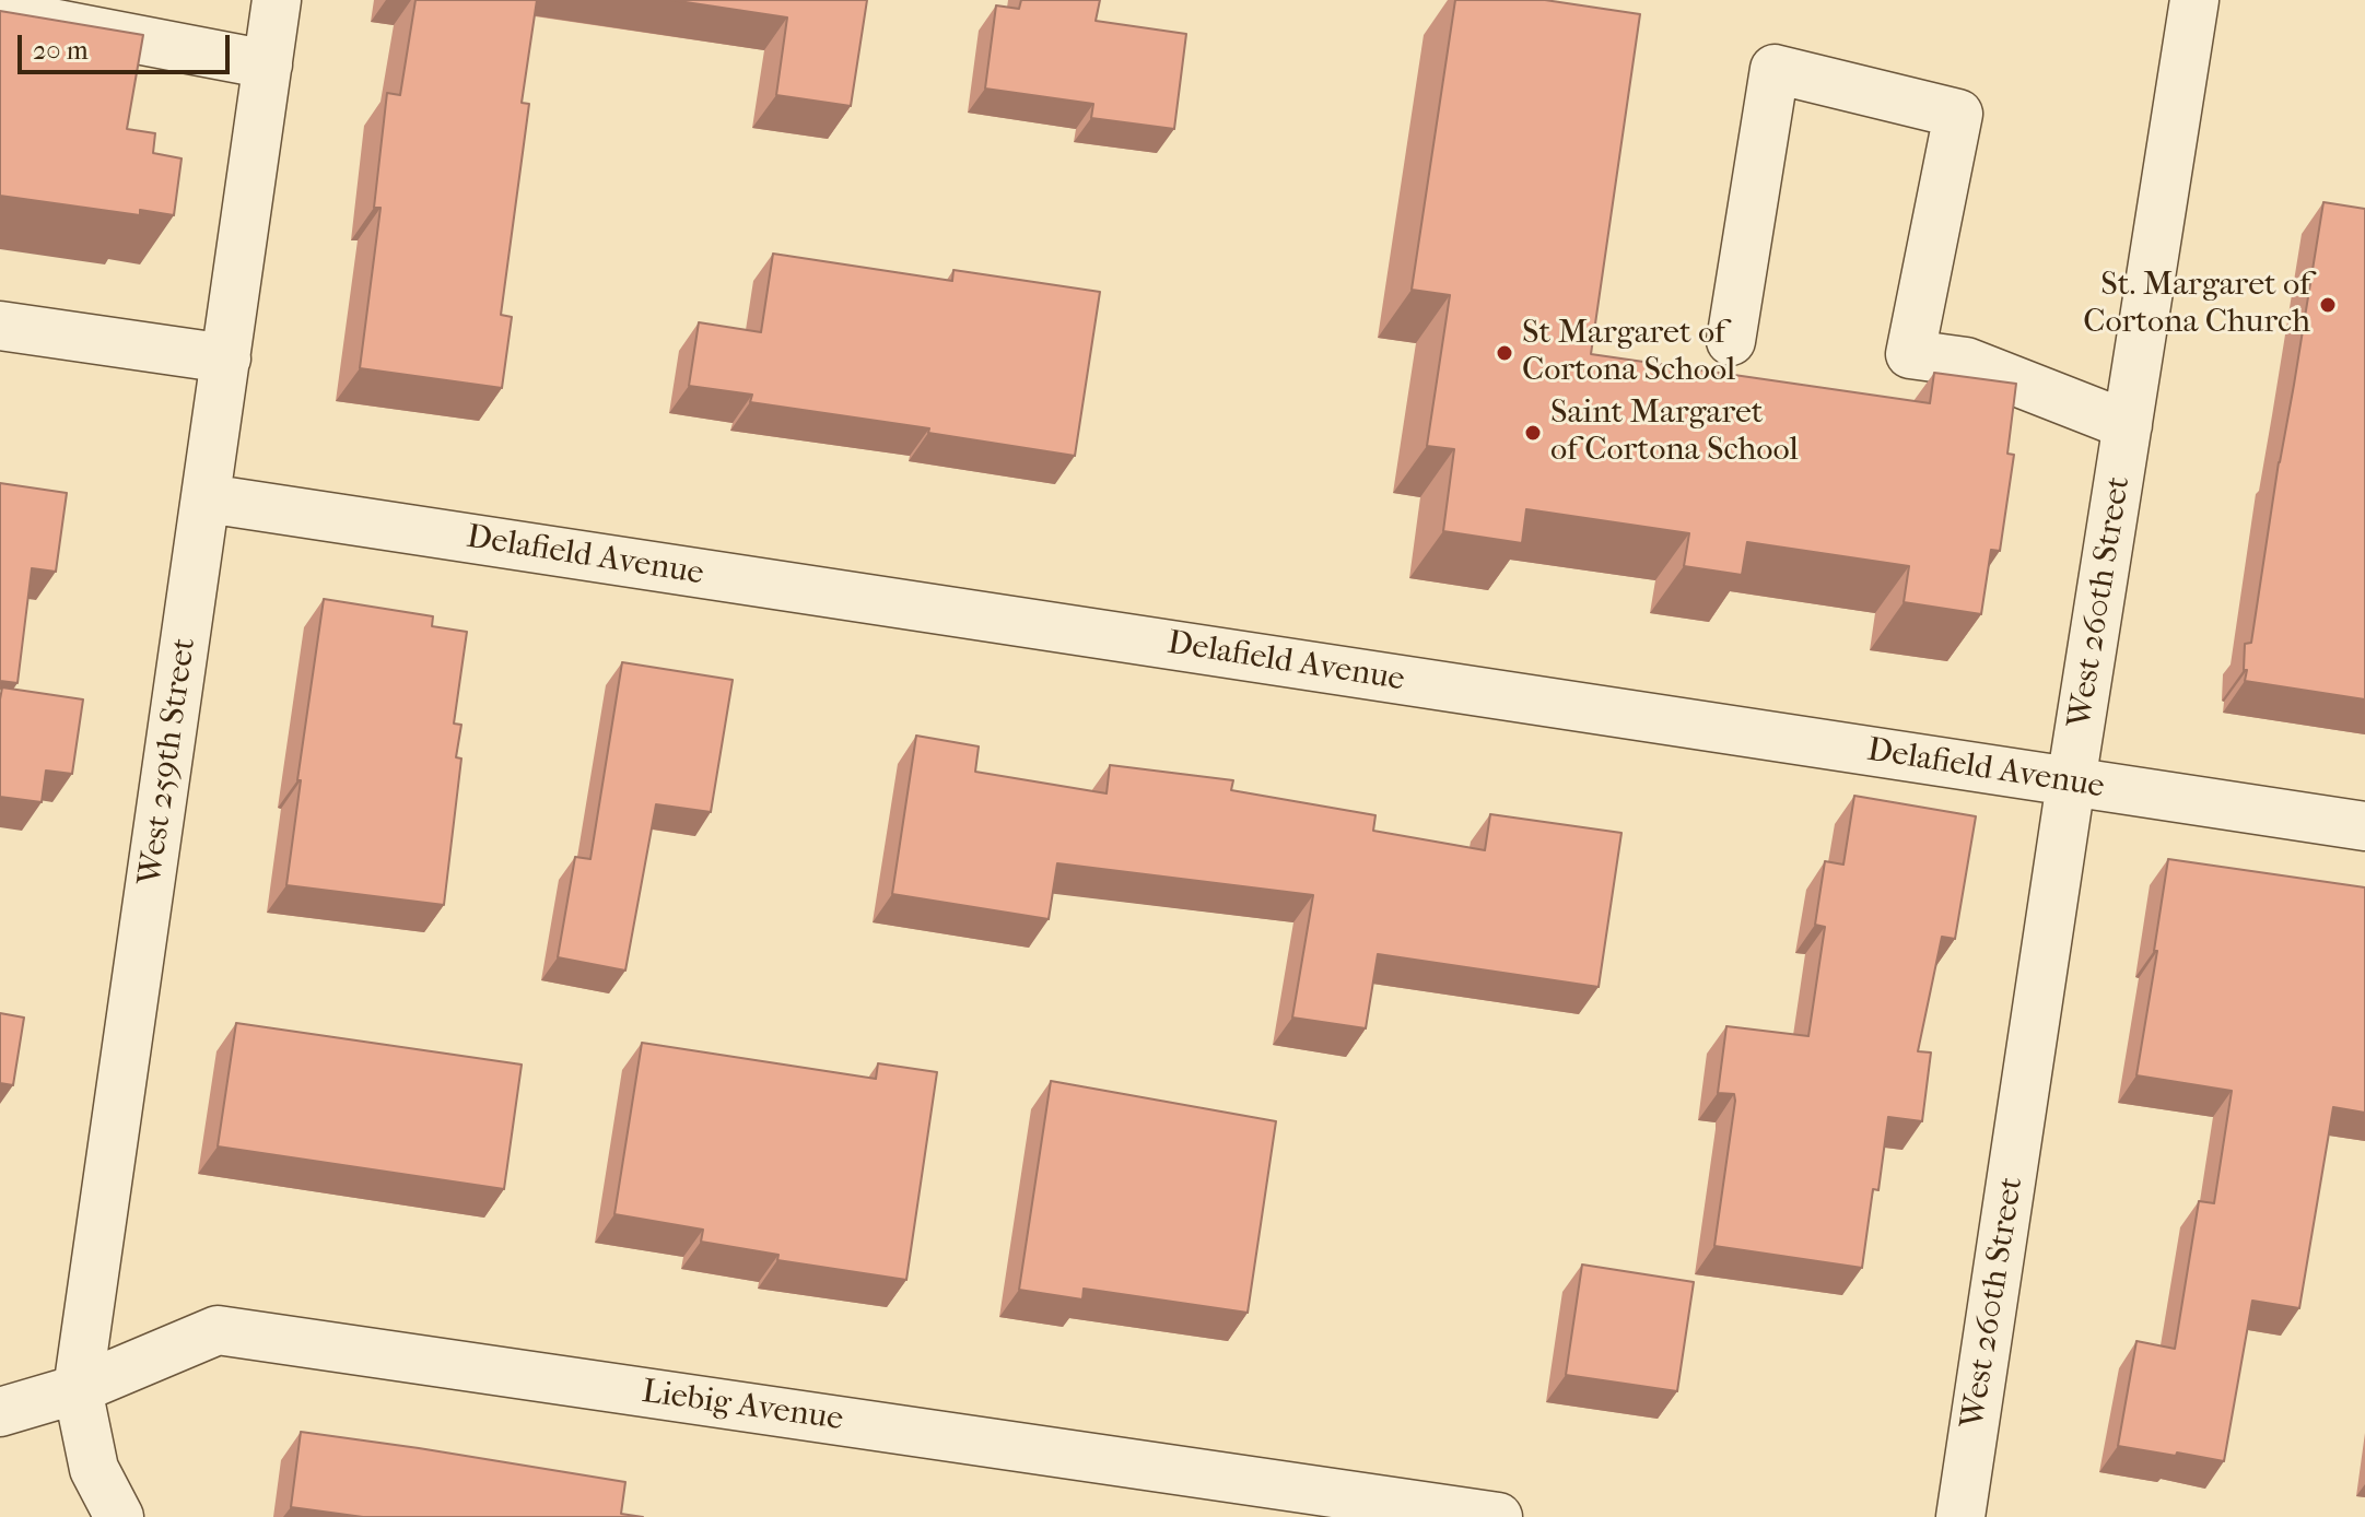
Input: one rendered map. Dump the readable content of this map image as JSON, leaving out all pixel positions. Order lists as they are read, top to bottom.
{
  "streets": {
    "street": [
      "Delafield Avenue",
      "West 260th Street",
      "West 259th Street",
      "Liebig Avenue"
    ]
  },
  "crossings": [
    ["Delafield Avenue", "West 260th Street"],
    ["Delafield Avenue", "West 259th Street"],
    ["West 259th Street", "Liebig Avenue"]
  ],
  "places": ["St. Margaret of Cortona Church", "St Margaret of Cortona School", "Saint Margaret of Cortona School"],
  "scale_bar": "20 m"
}
